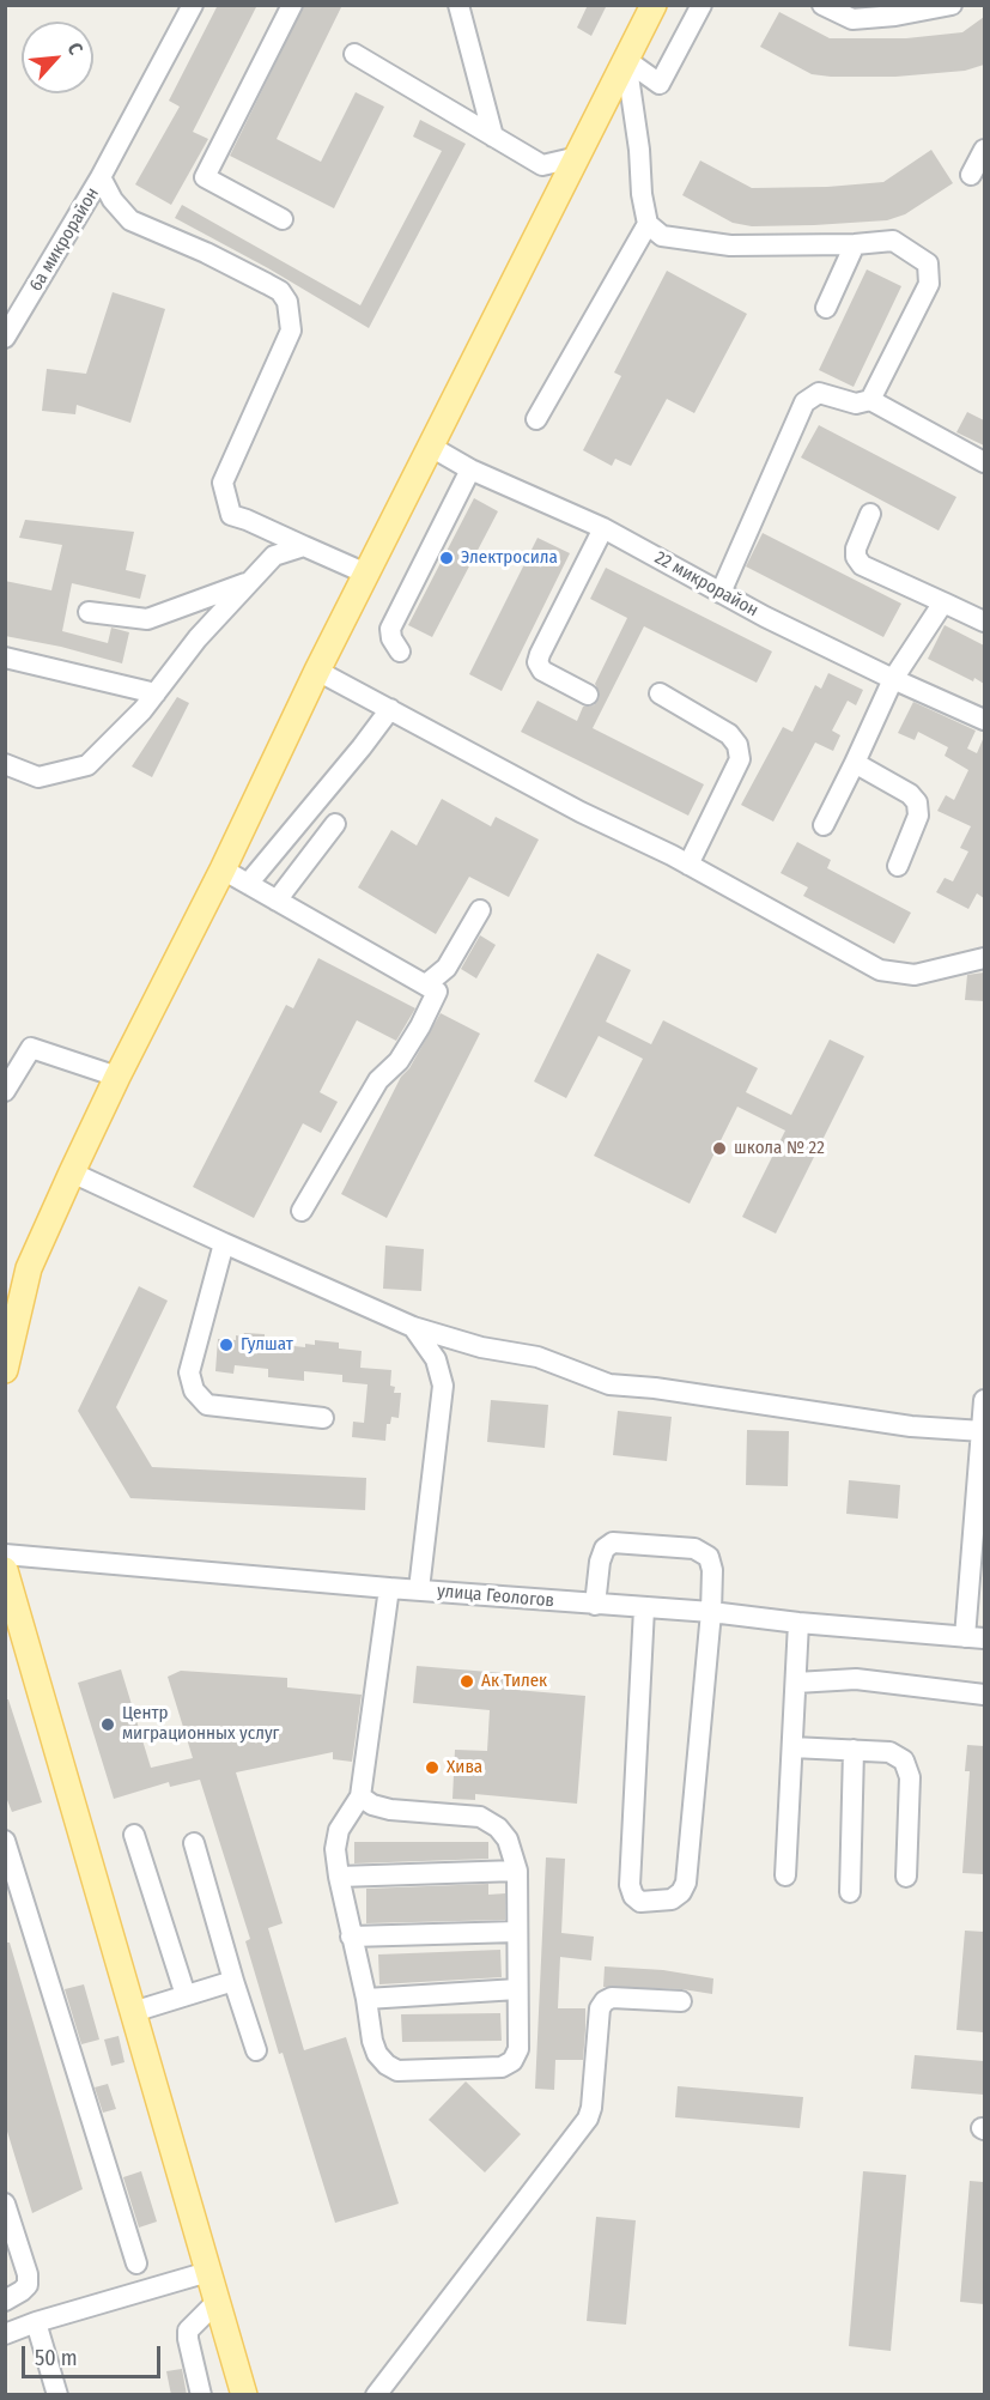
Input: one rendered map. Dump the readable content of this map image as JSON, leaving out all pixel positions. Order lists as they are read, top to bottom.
{
  "streets": {
    "street": ["6а микрорайон", "22 микрорайон", "улица Геологов"]
  },
  "places": [
    "Электросила",
    "школа № 22",
    "Гулшат",
    "Ак Тилек",
    "Центр миграционных услуг",
    "Хива"
  ],
  "scale_bar": "50 m",
  "north": "top right"
}
